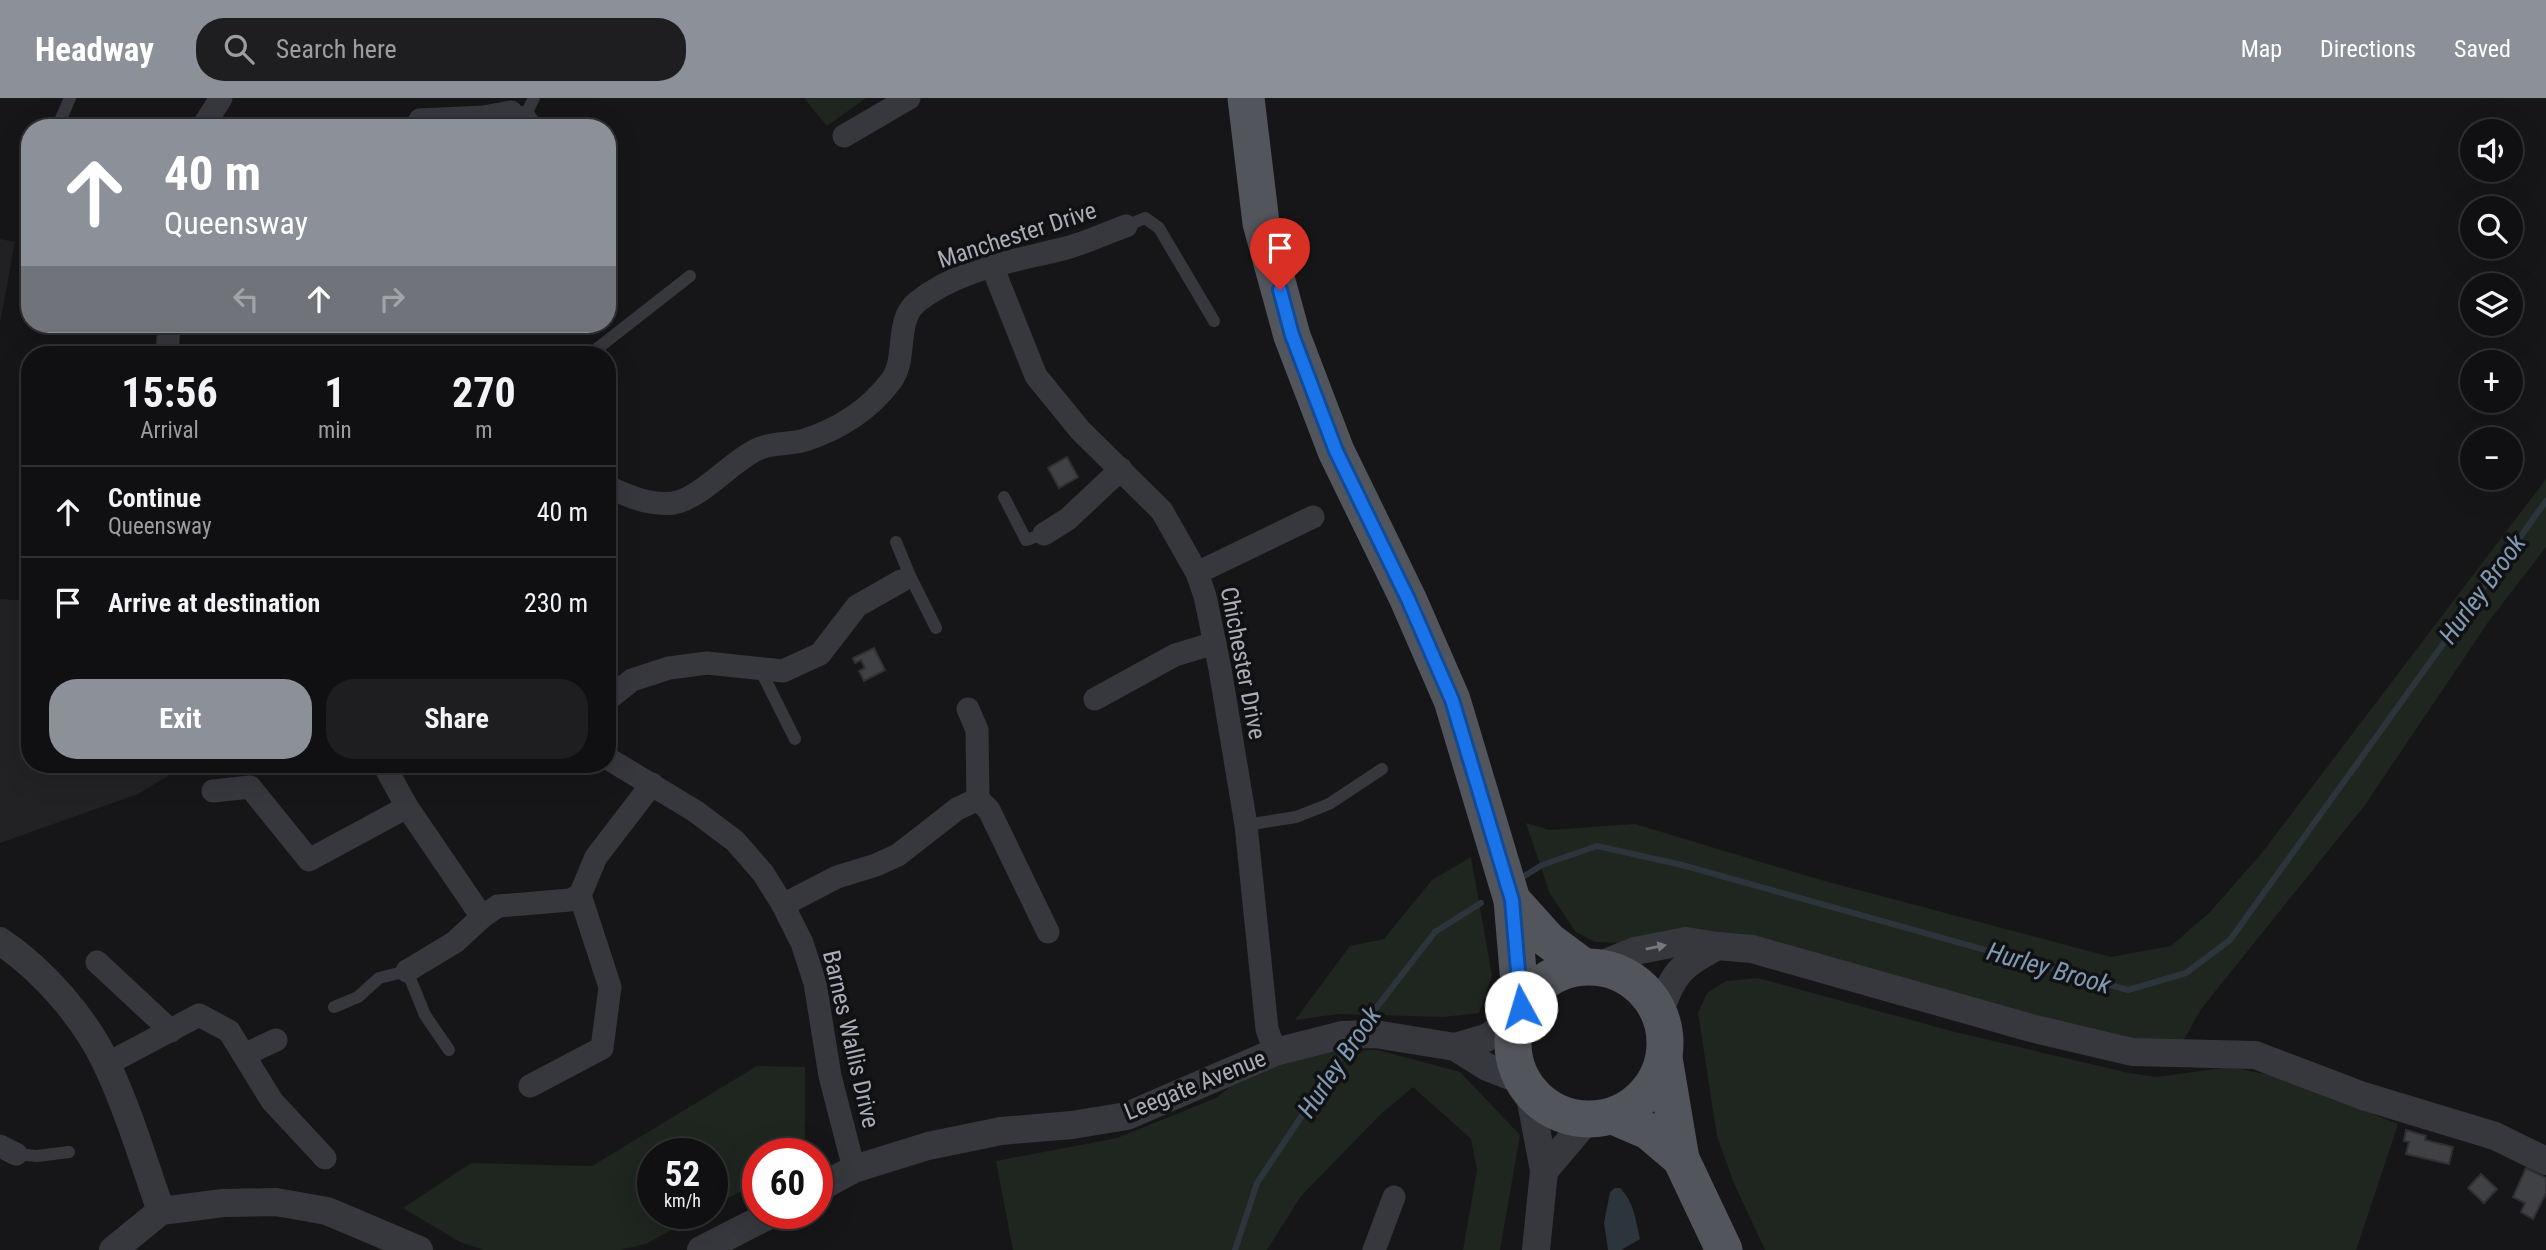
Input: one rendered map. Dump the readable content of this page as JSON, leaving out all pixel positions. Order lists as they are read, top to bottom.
{
  "streets": {
    "street": [
      "Manchester Drive",
      "Chichester Drive",
      "Barnes Wallis Drive",
      "Leegate Avenue"
    ]
  },
  "crossings": [
    ["Manchester Drive", "Chichester Drive"],
    ["Chichester Drive", "Leegate Avenue"],
    ["Barnes Wallis Drive", "Leegate Avenue"]
  ],
  "water": ["Hurley Brook"],
  "page": {
    "header": "Headway",
    "search": "Search here",
    "nav": ["Map", "Directions", "Saved"],
    "map_buttons": ["+", "−"],
    "turn": ["40 m", "Queensway"],
    "eta": [
      "15:56",
      "Arrival",
      "1",
      "min",
      "270",
      "m"
    ],
    "list": [
      {
        "name": "Continue",
        "note": "Queensway",
        "value": "40 m"
      },
      {
        "name": "Arrive at destination",
        "value": "230 m"
      }
    ],
    "buttons": ["Exit", "Share"],
    "speed": "52 km/h",
    "limit": "60"
  }
}
